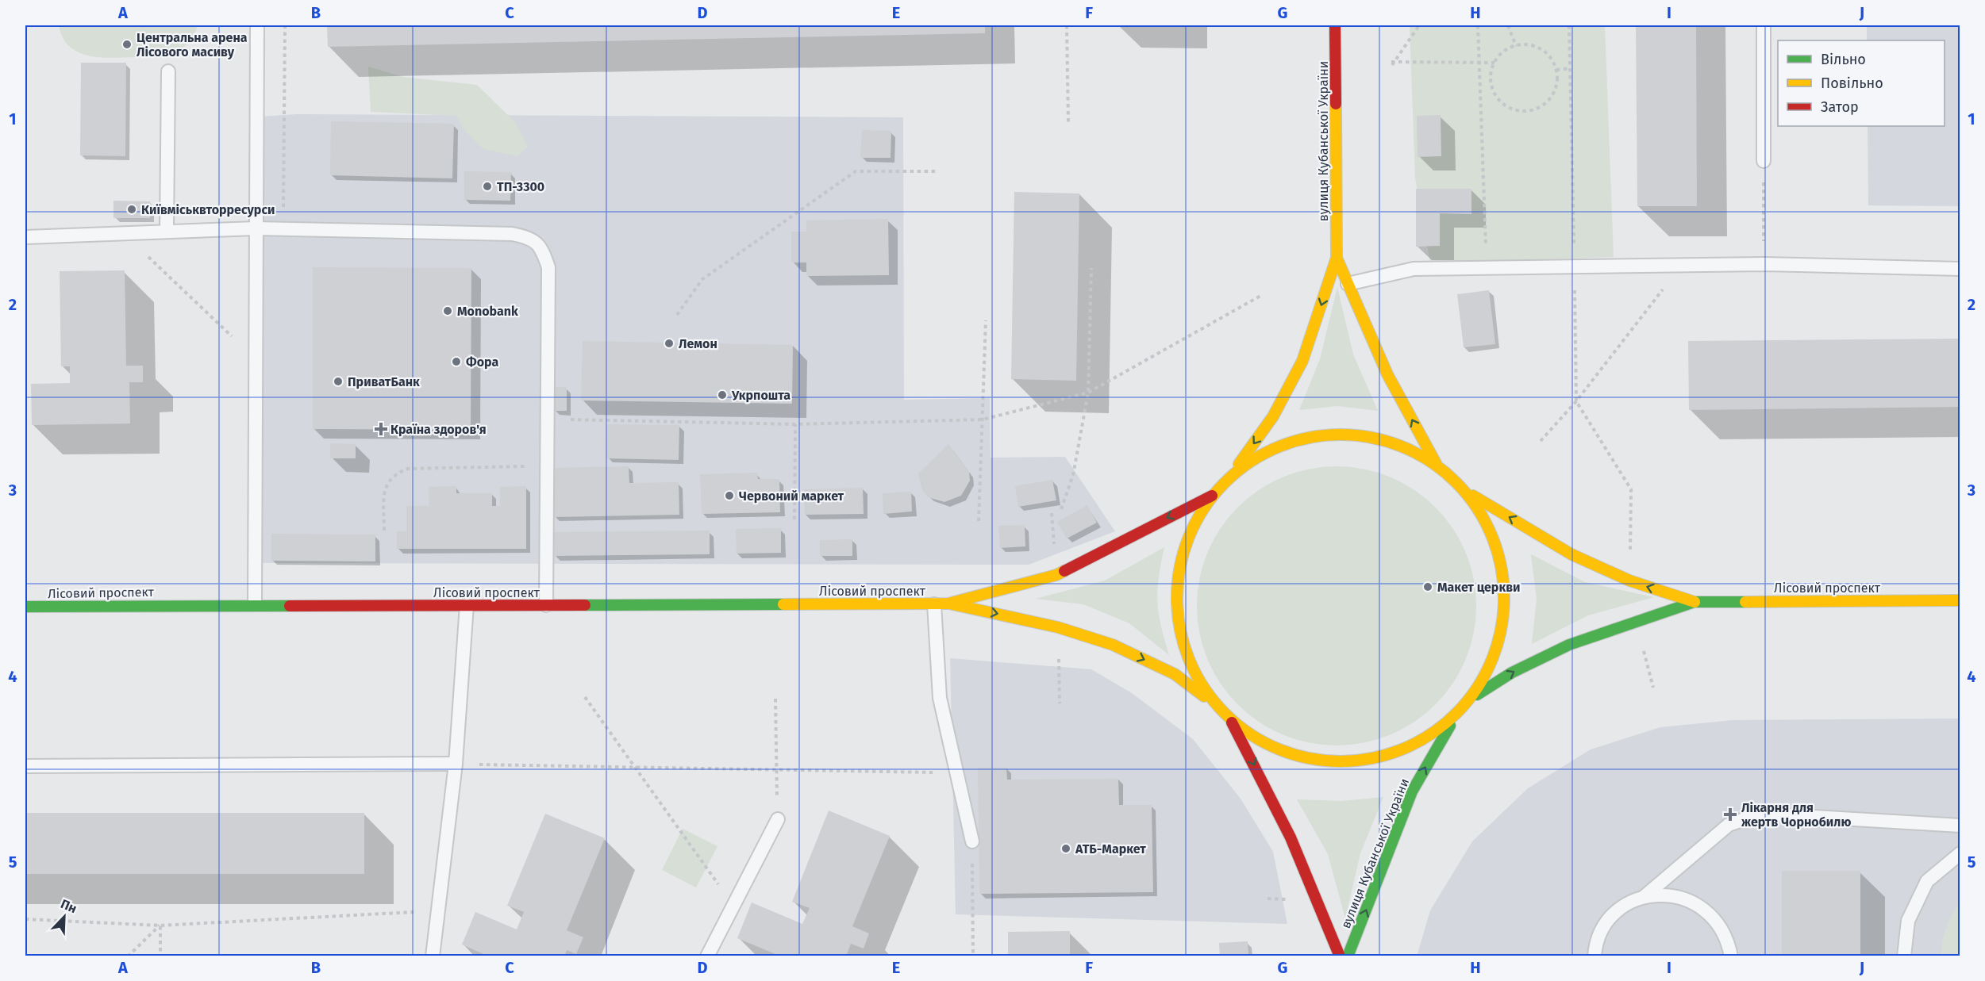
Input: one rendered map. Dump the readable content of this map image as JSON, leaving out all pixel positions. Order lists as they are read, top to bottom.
{
  "streets": {
    "street": ["вулиця Кубанської України", "Лісовий проспект"]
  },
  "places": {
    "other": [
      "Центральна арена Лісового масиву",
      "ТП-3300",
      "Київміськвторресурси",
      "Monobank",
      "Лемон",
      "Фора",
      "ПриватБанк",
      "Укрпошта",
      "Червоний маркет",
      "Макет церкви",
      "АТБ-Маркет"
    ],
    "health": ["Країна здоров'я", "Лікарня для жертв Чорнобилю"]
  },
  "legend": ["Вільно", "Повільно", "Затор"],
  "north": "top right",
  "grid": {
    "columns": [
      "A",
      "B",
      "C",
      "D",
      "E",
      "F",
      "G",
      "H",
      "I",
      "J"
    ],
    "rows": [
      "1",
      "2",
      "3",
      "4",
      "5"
    ]
  }
}
